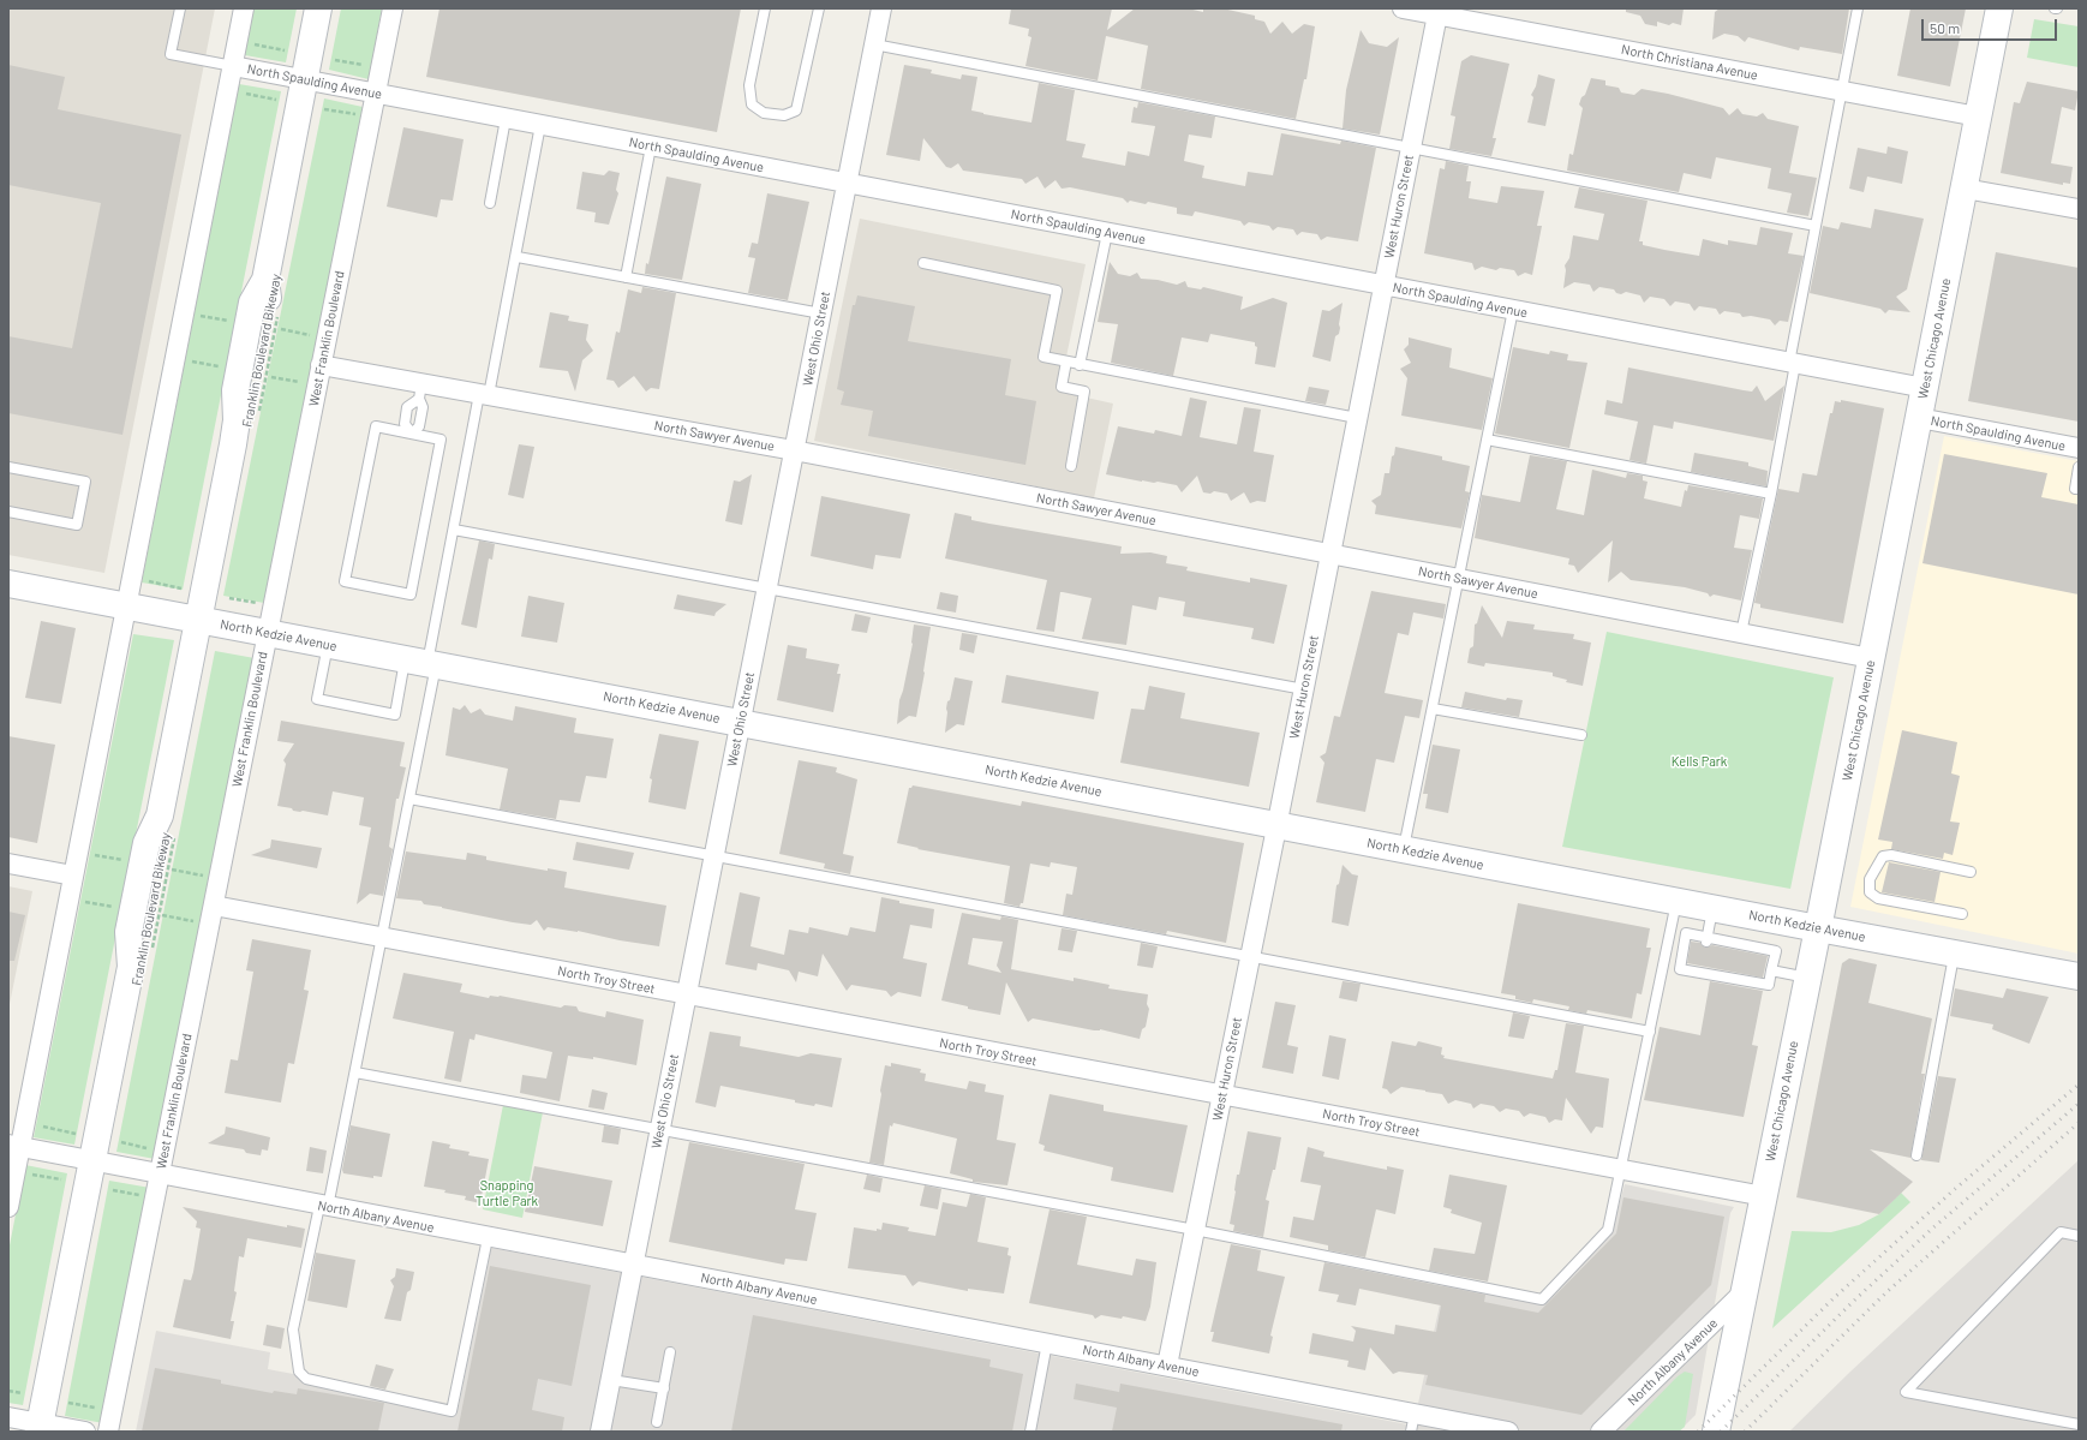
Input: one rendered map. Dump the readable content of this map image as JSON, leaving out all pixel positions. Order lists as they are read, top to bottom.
{
  "streets": {
    "main road": ["West Chicago Avenue", "North Kedzie Avenue"],
    "street": [
      "North Christiana Avenue",
      "North Spaulding Avenue",
      "West Huron Street",
      "West Franklin Boulevard",
      "West Ohio Street",
      "North Sawyer Avenue",
      "North Troy Street",
      "North Albany Avenue"
    ],
    "path": ["Franklin Boulevard Bikeway"]
  },
  "crossings": [
    ["North Christiana Avenue", "West Huron Street"],
    ["North Christiana Avenue", "West Chicago Avenue"],
    ["North Spaulding Avenue", "West Huron Street"],
    ["North Spaulding Avenue", "West Franklin Boulevard"],
    ["North Spaulding Avenue", "West Ohio Street"],
    ["North Spaulding Avenue", "West Chicago Avenue"],
    ["West Huron Street", "North Sawyer Avenue"],
    ["West Huron Street", "North Kedzie Avenue"],
    ["West Huron Street", "North Troy Street"],
    ["West Huron Street", "North Albany Avenue"],
    ["West Franklin Boulevard", "North Sawyer Avenue"],
    ["West Franklin Boulevard", "North Kedzie Avenue"],
    ["West Franklin Boulevard", "North Troy Street"],
    ["West Franklin Boulevard", "North Albany Avenue"],
    ["West Ohio Street", "North Sawyer Avenue"],
    ["West Ohio Street", "North Kedzie Avenue"],
    ["West Ohio Street", "North Troy Street"],
    ["West Ohio Street", "North Albany Avenue"],
    ["West Chicago Avenue", "North Sawyer Avenue"],
    ["West Chicago Avenue", "North Kedzie Avenue"],
    ["West Chicago Avenue", "North Troy Street"],
    ["West Chicago Avenue", "North Albany Avenue"]
  ],
  "parks": ["Kells Park", "Snapping Turtle Park"],
  "scale_bar": "50 m"
}
